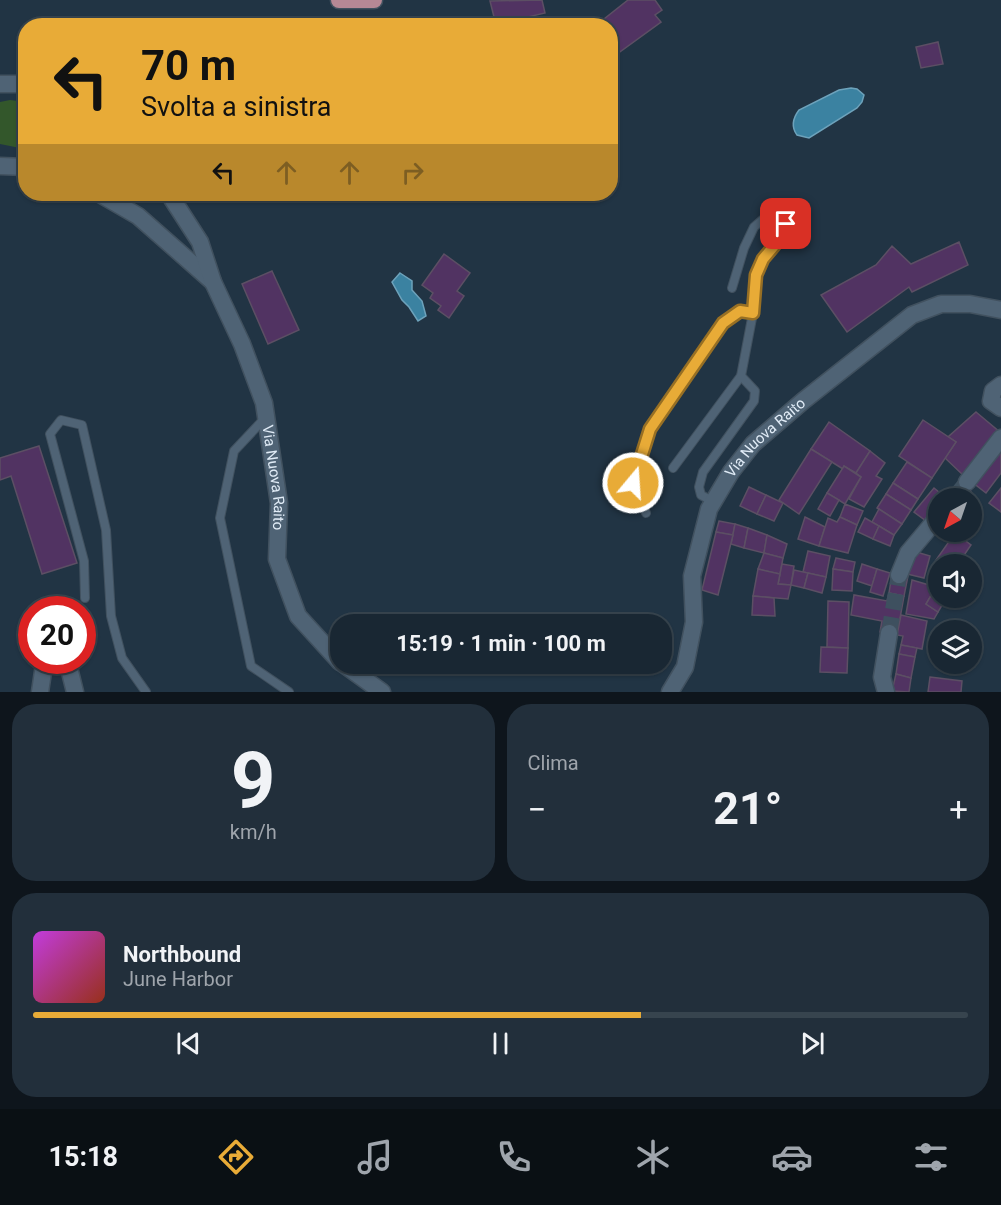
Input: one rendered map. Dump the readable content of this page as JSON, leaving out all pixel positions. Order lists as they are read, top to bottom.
{
  "streets": {
    "street": ["Via Nuova Raito"]
  },
  "north": "bottom left",
  "page": {
    "turn": ["70 m", "Svolta a sinistra"],
    "limit": "20",
    "trip": "15:19 · 1 min · 100 m",
    "tile": [
      ["9", "km/h"],
      "Clima"
    ],
    "heat": ["−", "21°", "+"],
    "song": ["Northbound", "June Harbor"],
    "tabs": "15:18"
  }
}
